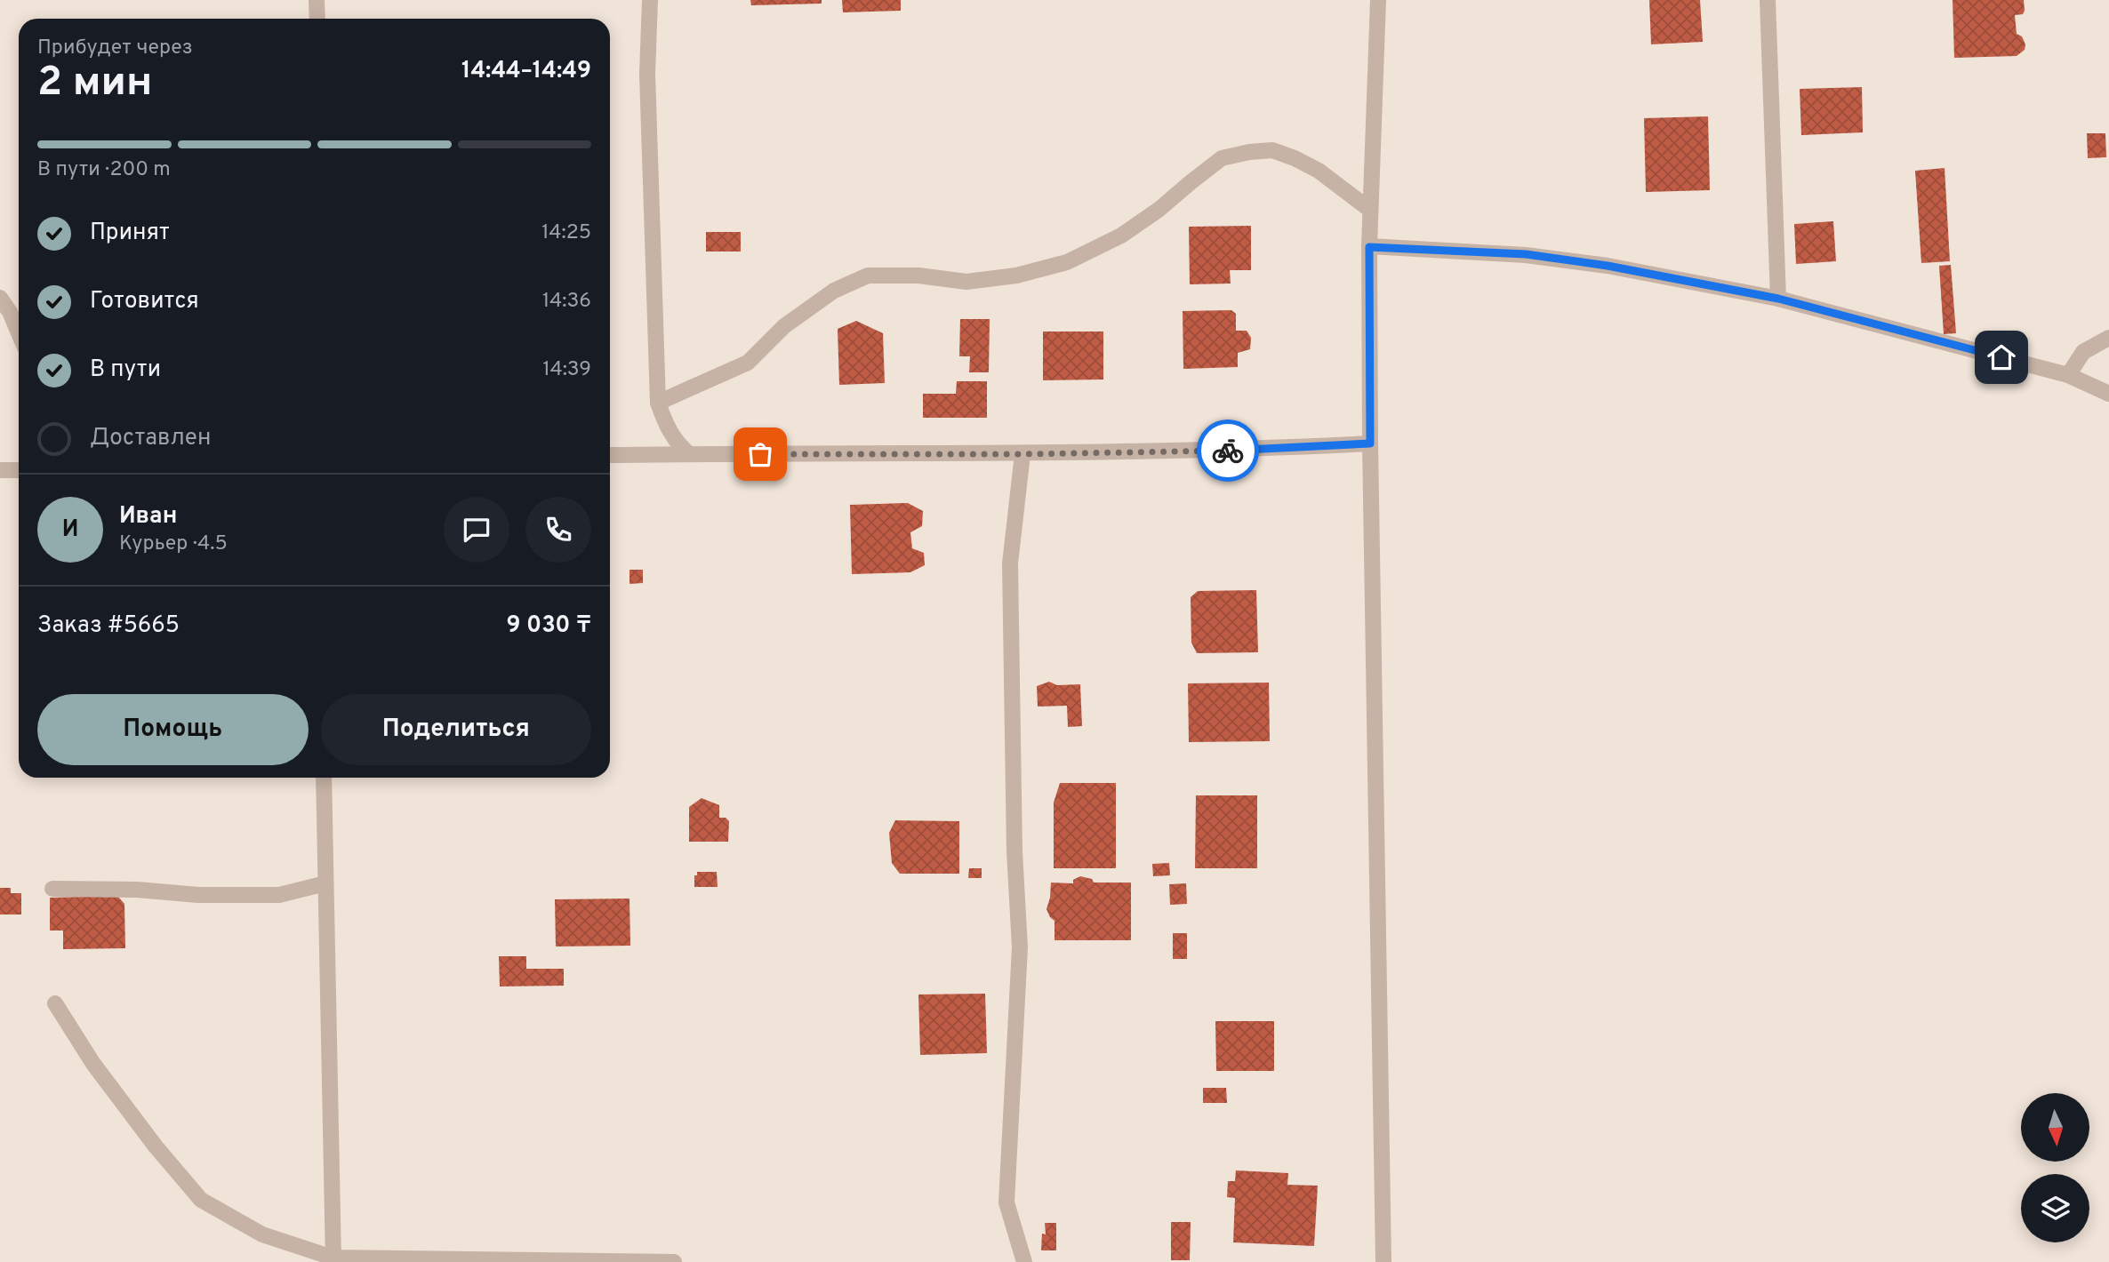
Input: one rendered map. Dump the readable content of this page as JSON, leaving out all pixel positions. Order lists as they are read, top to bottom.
{
  "north": "bottom",
  "page": {
    "heading": ["2 мин", "Прибудет через", "14:44–14:49"],
    "panel": [
      "Иван",
      "Курьер · 4.5",
      "Заказ #5665",
      "9 030 ₸"
    ],
    "bar": "В пути · 200 m",
    "list": [
      ["Принят", "14:25"],
      ["Готовится", "14:36"],
      ["В пути", "14:39"],
      "Доставлен"
    ],
    "round": "И",
    "buttons": ["Помощь", "Поделиться"]
  }
}
